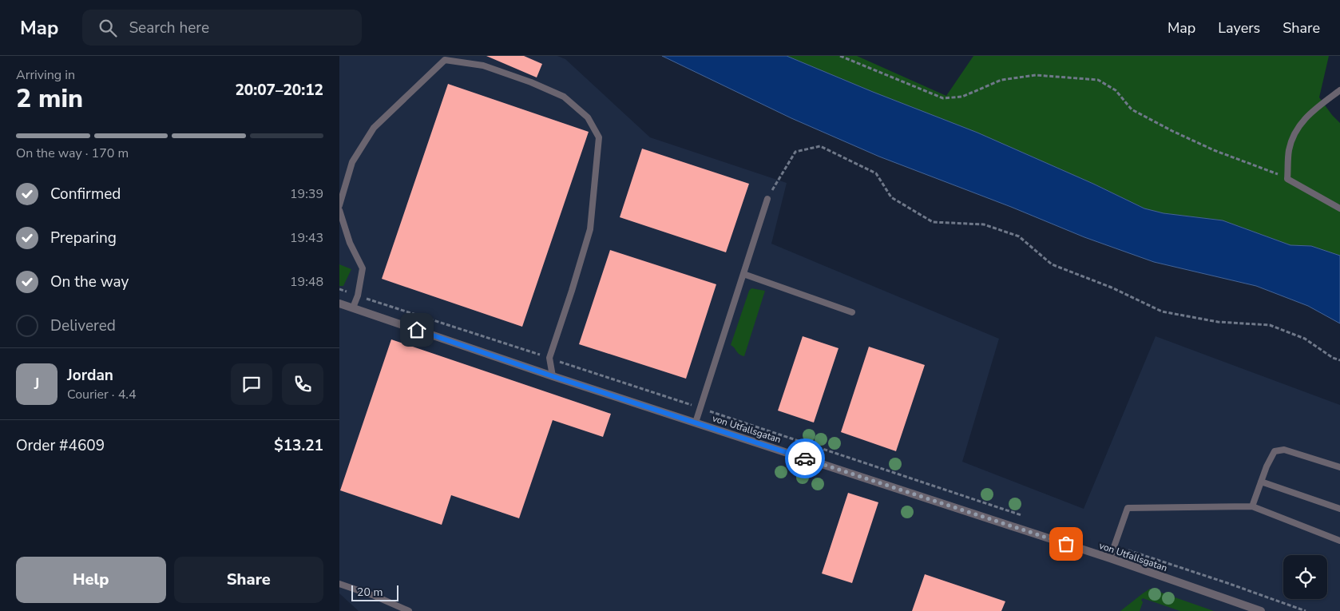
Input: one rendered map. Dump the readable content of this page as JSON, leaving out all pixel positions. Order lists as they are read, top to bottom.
{
  "streets": {
    "street": ["von Utfallsgatan"]
  },
  "scale_bar": "20 m",
  "page": {
    "header": "Map",
    "search": "Search here",
    "nav": ["Map", "Layers", "Share"],
    "heading": ["2 min", "Arriving in", "20:07–20:12"],
    "panel": [
      "Jordan",
      "Courier · 4.4",
      "Order #4609",
      "$13.21"
    ],
    "bar": "On the way · 170 m",
    "list": [
      ["Confirmed", "19:39"],
      ["Preparing", "19:43"],
      ["On the way", "19:48"],
      "Delivered"
    ],
    "round": "J",
    "buttons": ["Help", "Share"],
    "scale": "20 m"
  }
}
